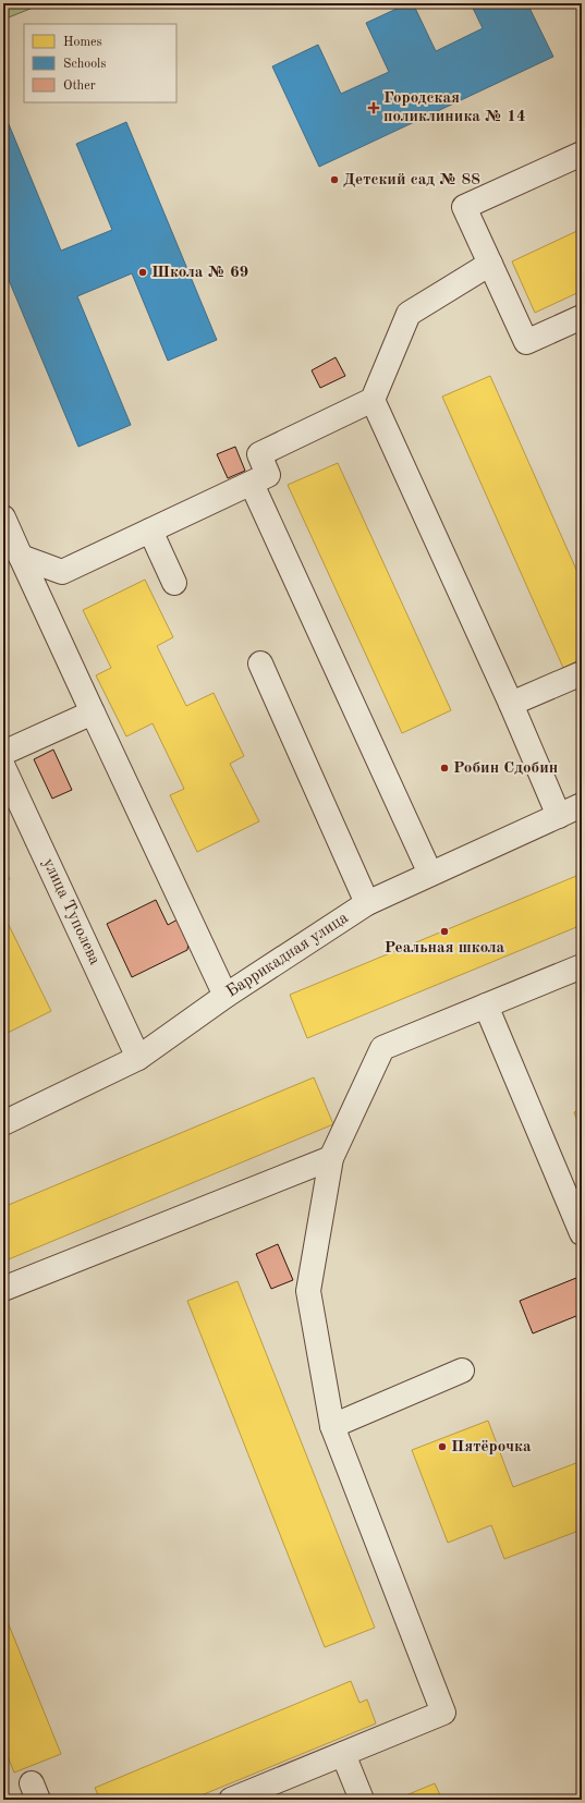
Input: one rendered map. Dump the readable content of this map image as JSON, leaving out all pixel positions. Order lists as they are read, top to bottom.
{
  "streets": {
    "street": ["улица Туполева", "Баррикадная улица"]
  },
  "crossings": [
    ["улица Туполева", "Баррикадная улица"]
  ],
  "places": {
    "health": ["Городская поликлиника № 14"],
    "other": [
      "Детский сад № 88",
      "Школа № 69",
      "Робин Сдобин",
      "Реальная школа",
      "Пятёрочка"
    ]
  },
  "legend": ["Homes", "Schools", "Other"]
}
